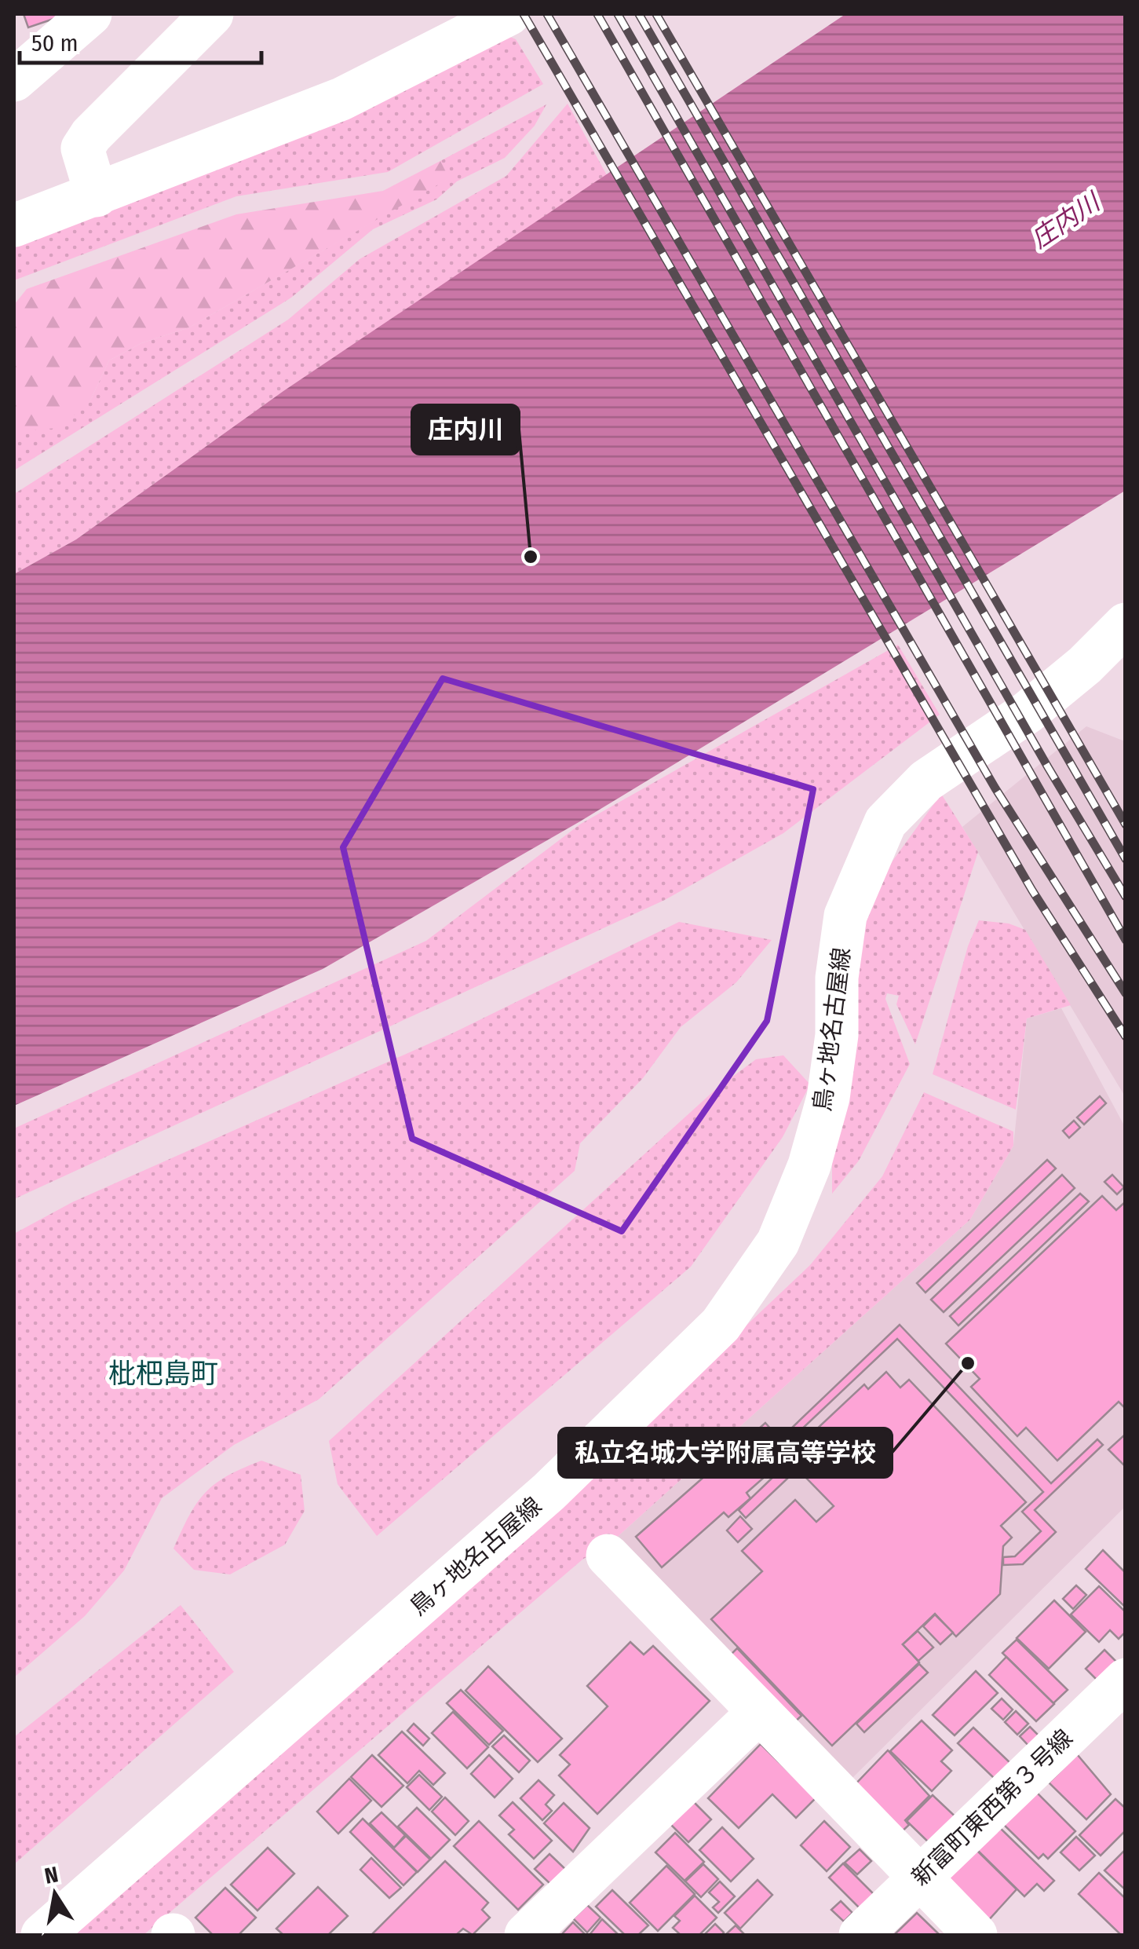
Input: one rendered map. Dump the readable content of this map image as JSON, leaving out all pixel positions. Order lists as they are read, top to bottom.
{
  "streets": {
    "street": ["鳥ヶ地名古屋線", "新富町東西第３号線"]
  },
  "districts": ["枇杷島町"],
  "water": ["庄内川"],
  "places": ["庄内川", "私立名城大学附属高等学校"],
  "scale_bar": "50 m",
  "north": "top"
}
